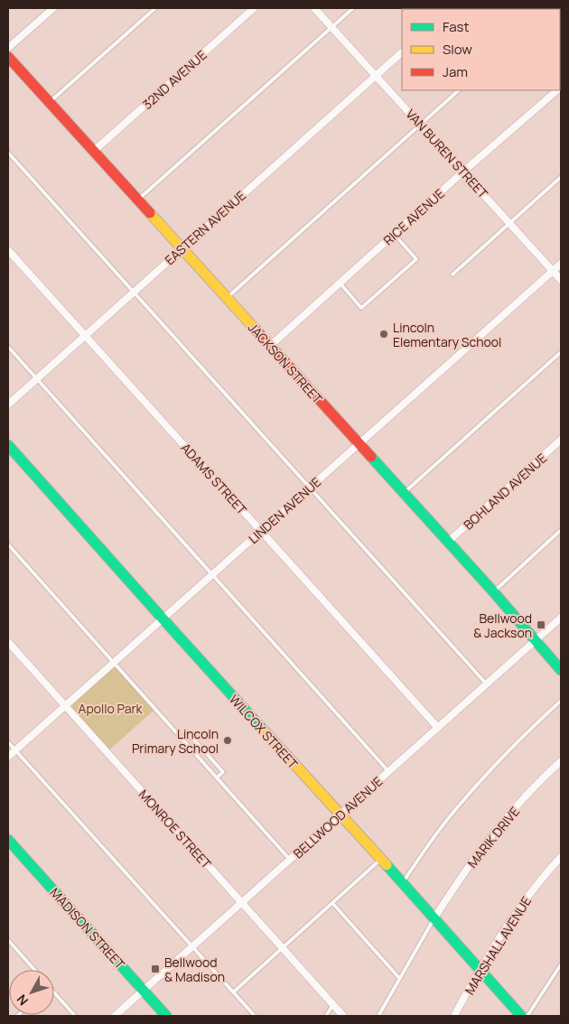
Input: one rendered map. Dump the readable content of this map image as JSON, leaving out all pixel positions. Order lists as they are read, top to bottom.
{
  "streets": {
    "street": [
      "32ND AVENUE",
      "VAN BUREN STREET",
      "RICE AVENUE",
      "EASTERN AVENUE",
      "JACKSON STREET",
      "ADAMS STREET",
      "BOHLAND AVENUE",
      "LINDEN AVENUE",
      "WILCOX STREET",
      "BELLWOOD AVENUE",
      "MONROE STREET",
      "MARIK DRIVE",
      "MADISON STREET",
      "MARSHALL AVENUE"
    ]
  },
  "crossings": [
    ["32ND AVENUE", "JACKSON STREET"],
    ["VAN BUREN STREET", "RICE AVENUE"],
    ["VAN BUREN STREET", "EASTERN AVENUE"],
    ["VAN BUREN STREET", "LINDEN AVENUE"],
    ["RICE AVENUE", "JACKSON STREET"],
    ["EASTERN AVENUE", "JACKSON STREET"],
    ["EASTERN AVENUE", "ADAMS STREET"],
    ["JACKSON STREET", "BOHLAND AVENUE"],
    ["JACKSON STREET", "LINDEN AVENUE"],
    ["JACKSON STREET", "BELLWOOD AVENUE"],
    ["ADAMS STREET", "LINDEN AVENUE"],
    ["ADAMS STREET", "BELLWOOD AVENUE"],
    ["LINDEN AVENUE", "WILCOX STREET"],
    ["LINDEN AVENUE", "MONROE STREET"],
    ["WILCOX STREET", "BELLWOOD AVENUE"],
    ["WILCOX STREET", "MARIK DRIVE"],
    ["WILCOX STREET", "MARSHALL AVENUE"],
    ["BELLWOOD AVENUE", "MONROE STREET"],
    ["BELLWOOD AVENUE", "MADISON STREET"]
  ],
  "parks": ["Apollo Park"],
  "places": {
    "other": ["Lincoln Elementary School", "Lincoln Primary School"],
    "transit": ["Bellwood & Jackson", "Bellwood & Madison"]
  },
  "legend": ["Fast", "Slow", "Jam"],
  "north": "bottom left"
}
